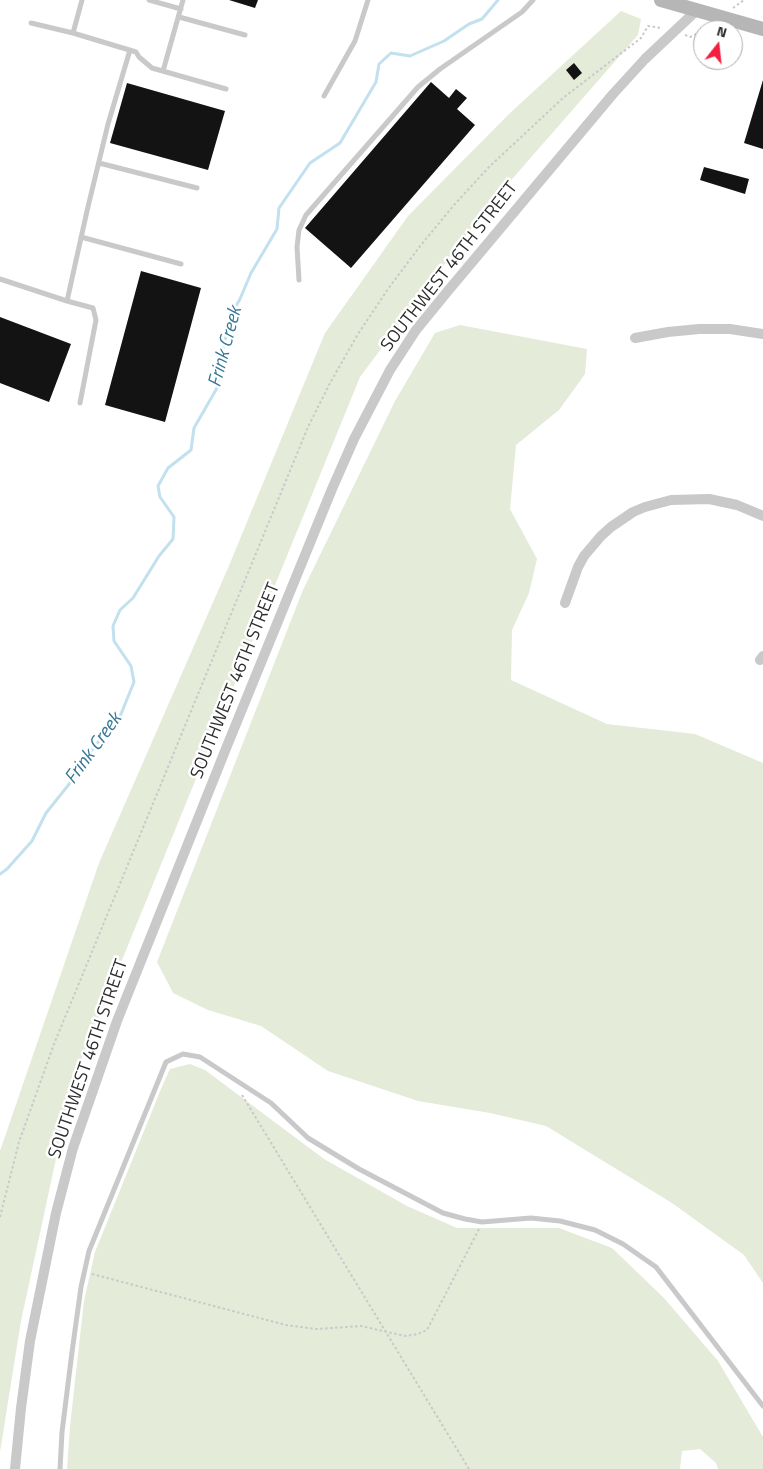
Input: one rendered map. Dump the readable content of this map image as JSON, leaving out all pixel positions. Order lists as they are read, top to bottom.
{
  "streets": {
    "street": ["SOUTHWEST 46TH STREET"]
  },
  "water": ["Frink Creek"],
  "north": "top"
}
